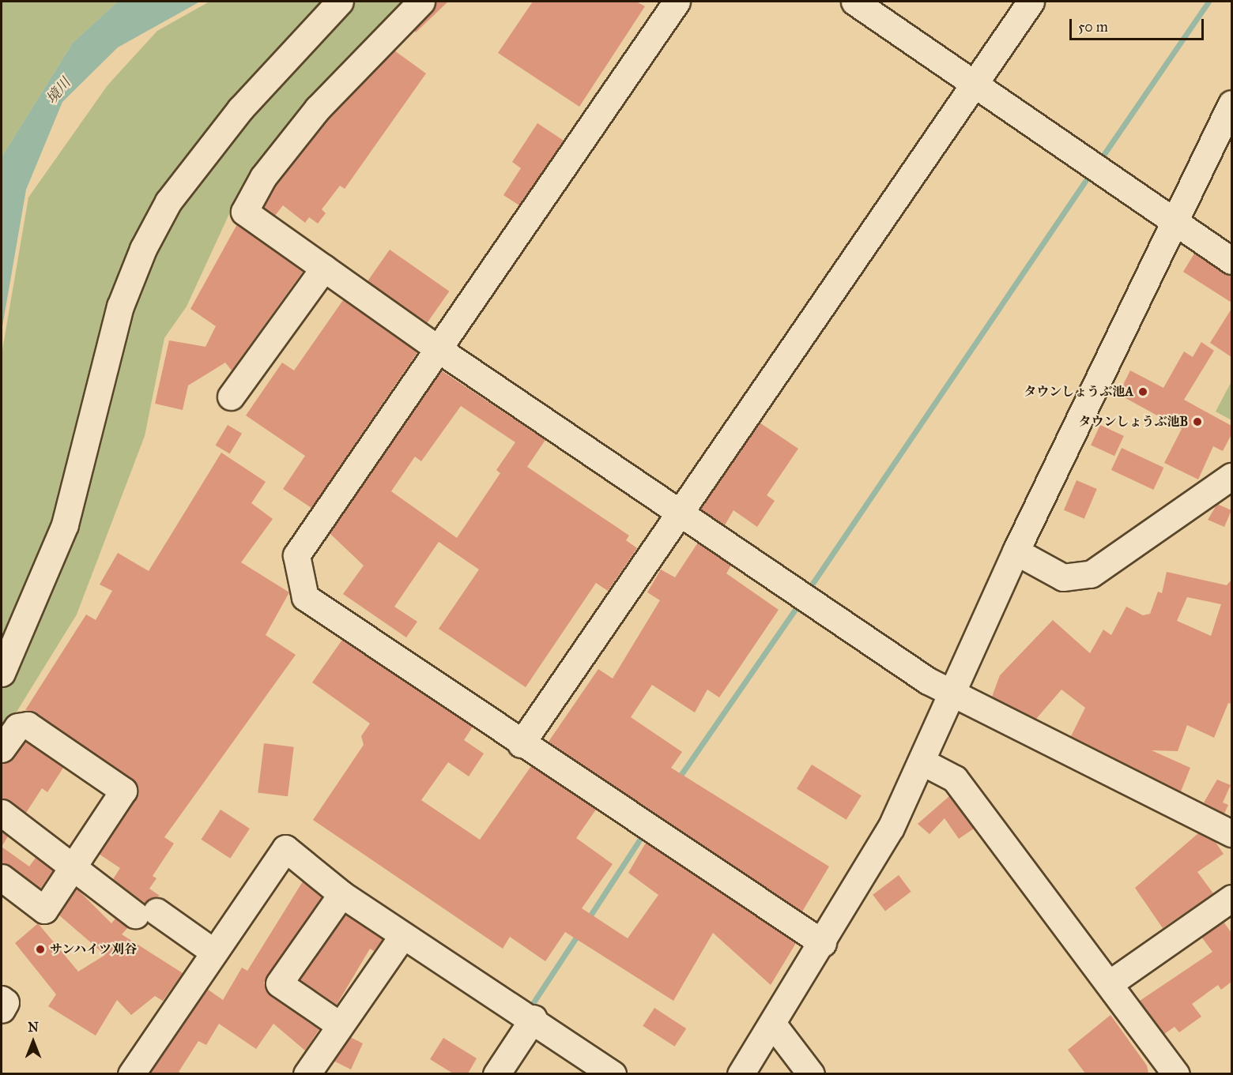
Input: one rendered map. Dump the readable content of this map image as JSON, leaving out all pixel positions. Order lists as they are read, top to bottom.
{
  "water": ["境川"],
  "places": ["タウンしょうぶ池A", "タウンしょうぶ池B", "サンハイツ刈谷"],
  "scale_bar": "50 m",
  "north": "top"
}
